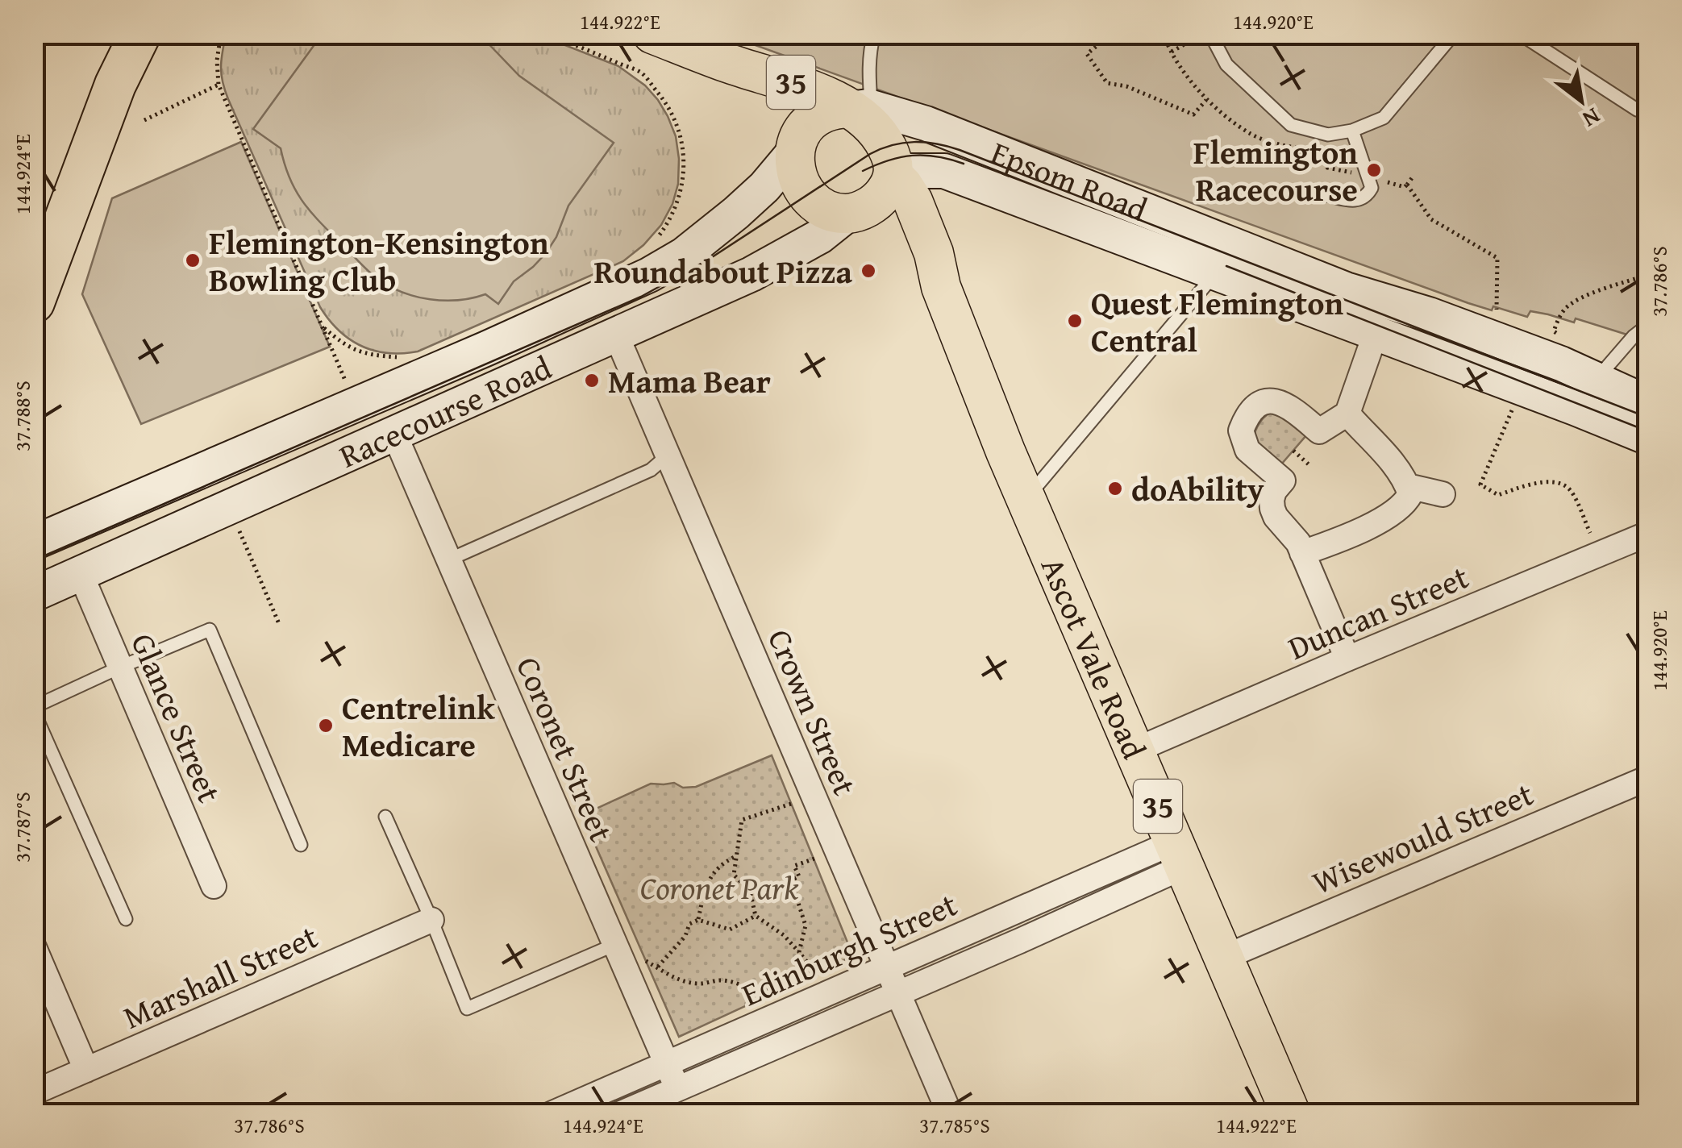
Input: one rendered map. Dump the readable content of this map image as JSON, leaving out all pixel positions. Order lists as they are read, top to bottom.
{
  "streets": {
    "main road": [
      "35",
      "Epsom Road",
      "Racecourse Road",
      "Ascot Vale Road"
    ],
    "street": [
      "Duncan Street",
      "Crown Street",
      "Glance Street",
      "Coronet Street",
      "Wisewould Street",
      "Edinburgh Street",
      "Marshall Street"
    ]
  },
  "crossings": [
    ["35", "Epsom Road"],
    ["35", "Racecourse Road"],
    ["35", "Ascot Vale Road"],
    ["Epsom Road", "Racecourse Road"],
    ["Epsom Road", "Ascot Vale Road"],
    ["Racecourse Road", "Ascot Vale Road"],
    ["Racecourse Road", "Crown Street"],
    ["Racecourse Road", "Glance Street"],
    ["Racecourse Road", "Coronet Street"],
    ["Duncan Street", "Ascot Vale Road"],
    ["Ascot Vale Road", "Wisewould Street"],
    ["Ascot Vale Road", "Edinburgh Street"],
    ["Crown Street", "Edinburgh Street"],
    ["Coronet Street", "Edinburgh Street"]
  ],
  "parks": ["Coronet Park"],
  "places": [
    "Flemington Racecourse",
    "Flemington-Kensington Bowling Club",
    "Roundabout Pizza",
    "Quest Flemington Central",
    "Mama Bear",
    "doAbility",
    "Centrelink Medicare"
  ],
  "north": "bottom right",
  "coordinates": [
    "144.922°E",
    "144.920°E",
    "144.924°E",
    "37.786°S",
    "37.788°S",
    "37.787°S",
    "37.785°S"
  ]
}
